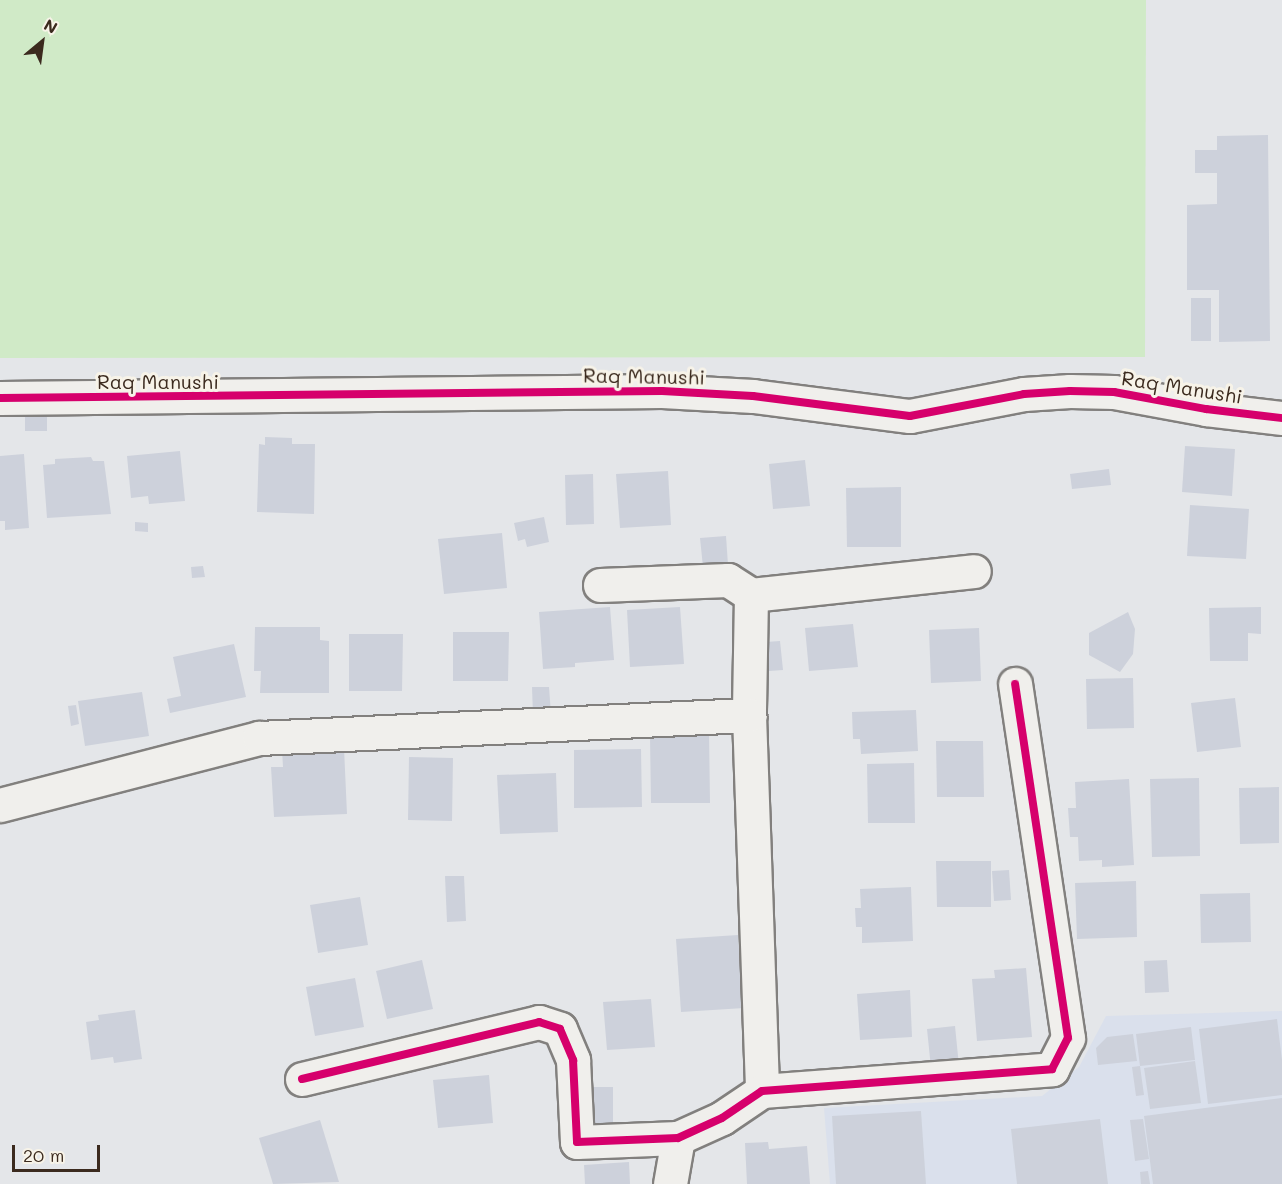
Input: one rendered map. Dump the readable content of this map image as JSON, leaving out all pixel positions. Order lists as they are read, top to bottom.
{
  "streets": {
    "street": ["Raq Manushi"]
  },
  "scale_bar": "20 m",
  "north": "top right"
}
